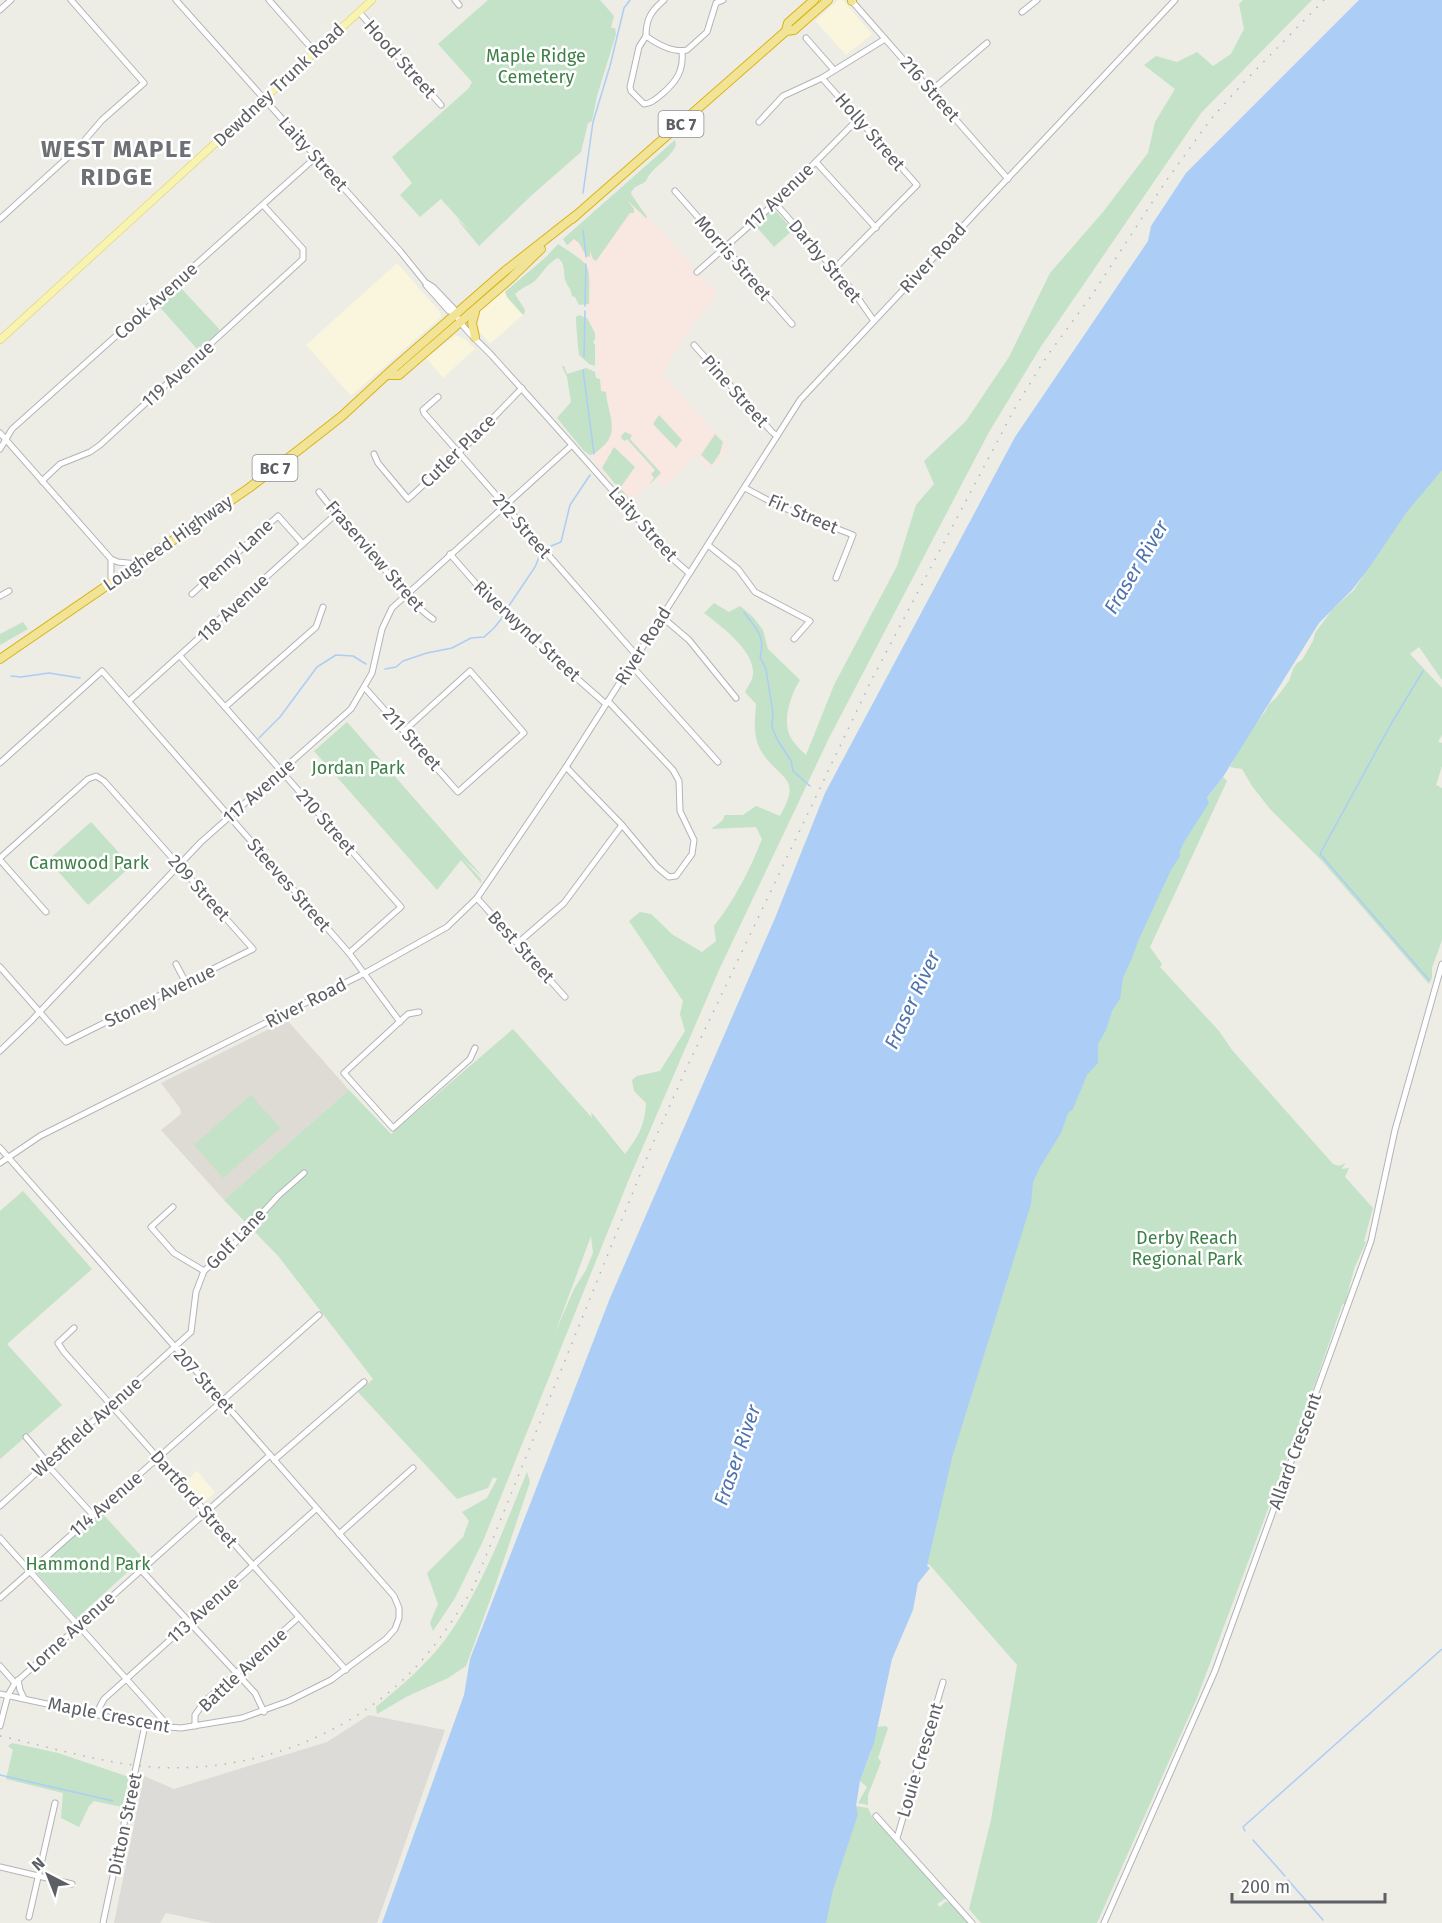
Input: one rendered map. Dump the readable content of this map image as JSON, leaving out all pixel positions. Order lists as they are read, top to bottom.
{
  "streets": {
    "highway": ["BC 7", "Lougheed Highway"],
    "main road": ["Dewdney Trunk Road"],
    "street": [
      "Hood Street",
      "216 Street",
      "Holly Street",
      "Laity Street",
      "117 Avenue",
      "Morris Street",
      "River Road",
      "Darby Street",
      "Cook Avenue",
      "119 Avenue",
      "Pine Street",
      "Cutler Place",
      "Fir Street",
      "212 Street",
      "Penny Lane",
      "Fraserview Street",
      "118 Avenue",
      "Riverwynd Street",
      "211 Street",
      "210 Street",
      "Steeves Street",
      "209 Street",
      "Best Street",
      "Stoney Avenue",
      "Golf Lane",
      "207 Street",
      "Westfield Avenue",
      "Allard Crescent",
      "Dartford Street",
      "114 Avenue",
      "113 Avenue",
      "Lorne Avenue",
      "Battle Avenue",
      "Maple Crescent",
      "Louie Crescent",
      "Ditton Street"
    ]
  },
  "crossings": [
    ["Hood Street", "Dewdney Trunk Road"],
    ["Dewdney Trunk Road", "Laity Street"],
    ["216 Street", "River Road"],
    ["Holly Street", "117 Avenue"],
    ["Laity Street", "117 Avenue"],
    ["Laity Street", "River Road"],
    ["Laity Street", "Cook Avenue"],
    ["Laity Street", "Cutler Place"],
    ["Laity Street", "Lougheed Highway"],
    ["117 Avenue", "Morris Street"],
    ["117 Avenue", "Darby Street"],
    ["117 Avenue", "212 Street"],
    ["117 Avenue", "Fraserview Street"],
    ["117 Avenue", "Riverwynd Street"],
    ["117 Avenue", "211 Street"],
    ["117 Avenue", "210 Street"],
    ["117 Avenue", "Steeves Street"],
    ["117 Avenue", "209 Street"],
    ["117 Avenue", "Stoney Avenue"],
    ["River Road", "Darby Street"],
    ["River Road", "Pine Street"],
    ["River Road", "Fir Street"],
    ["River Road", "212 Street"],
    ["River Road", "Riverwynd Street"],
    ["River Road", "Steeves Street"],
    ["River Road", "Best Street"],
    ["River Road", "207 Street"],
    ["Cook Avenue", "119 Avenue"],
    ["Cutler Place", "212 Street"],
    ["Penny Lane", "118 Avenue"],
    ["Fraserview Street", "118 Avenue"],
    ["118 Avenue", "210 Street"],
    ["118 Avenue", "Steeves Street"],
    ["210 Street", "Steeves Street"],
    ["209 Street", "Stoney Avenue"],
    ["Golf Lane", "207 Street"],
    ["Golf Lane", "Westfield Avenue"],
    ["207 Street", "Westfield Avenue"],
    ["207 Street", "114 Avenue"],
    ["207 Street", "113 Avenue"],
    ["207 Street", "Lorne Avenue"],
    ["207 Street", "Maple Crescent"],
    ["Westfield Avenue", "Dartford Street"],
    ["Dartford Street", "114 Avenue"],
    ["Dartford Street", "113 Avenue"],
    ["Dartford Street", "Lorne Avenue"],
    ["Dartford Street", "Battle Avenue"],
    ["Dartford Street", "Maple Crescent"],
    ["113 Avenue", "Maple Crescent"],
    ["Lorne Avenue", "Maple Crescent"],
    ["Battle Avenue", "Maple Crescent"],
    ["Maple Crescent", "Ditton Street"]
  ],
  "districts": ["WEST MAPLE RIDGE"],
  "water": ["Fraser River"],
  "parks": [
    "Maple Ridge Cemetery",
    "Jordan Park",
    "Camwood Park",
    "Derby Reach Regional Park",
    "Hammond Park"
  ],
  "scale_bar": "200 m",
  "north": "top left"
}
